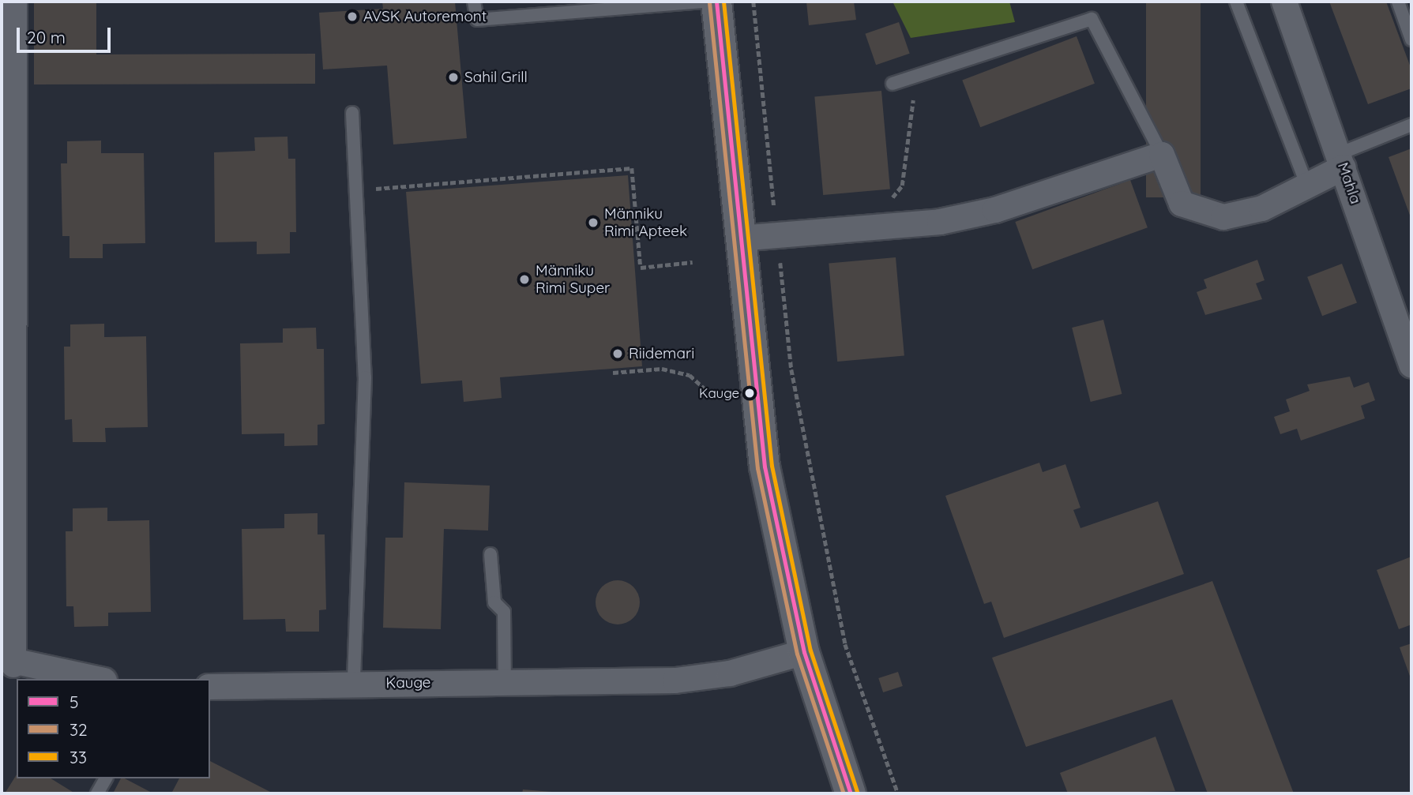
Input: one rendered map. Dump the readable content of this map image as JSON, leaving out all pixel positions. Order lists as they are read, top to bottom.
{
  "streets": {
    "street": ["Mahla", "Kauge"]
  },
  "places": [
    "AVSK Autoremont",
    "Sahil Grill",
    "Männiku Rimi Apteek",
    "Männiku Rimi Super",
    "Riidemari",
    "Kauge"
  ],
  "lines": ["transit line 5", "transit line 33", "transit line 32"],
  "legend": ["5", "32", "33"],
  "scale_bar": "20 m"
}
